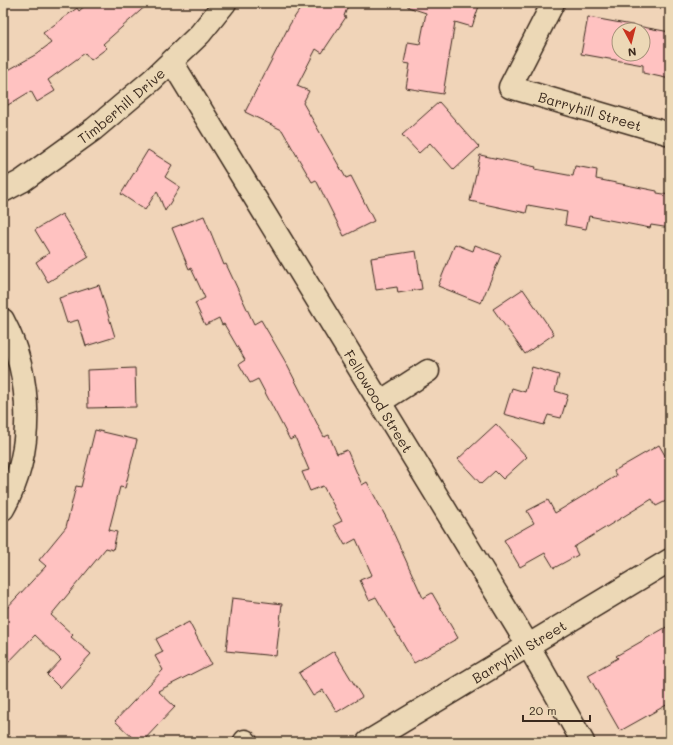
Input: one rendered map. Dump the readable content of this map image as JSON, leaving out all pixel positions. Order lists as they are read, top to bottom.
{
  "streets": {
    "street": ["Timberhill Drive", "Barryhill Street", "Fellowood Street"]
  },
  "crossings": [
    ["Timberhill Drive", "Fellowood Street"],
    ["Barryhill Street", "Fellowood Street"]
  ],
  "scale_bar": "20 m",
  "north": "bottom"
}
